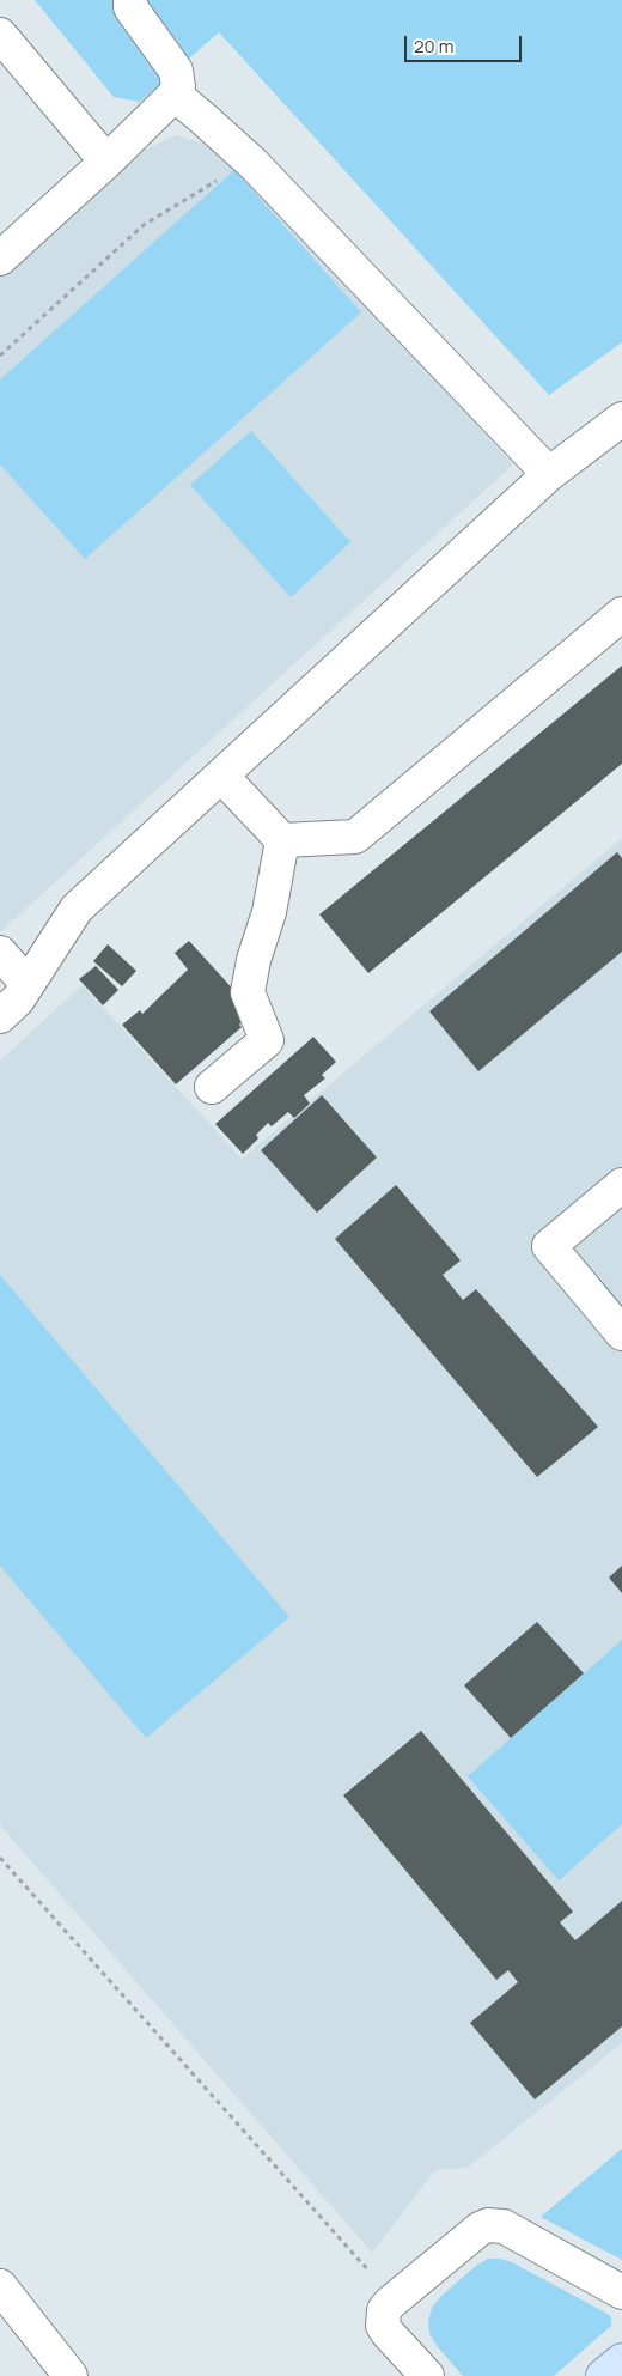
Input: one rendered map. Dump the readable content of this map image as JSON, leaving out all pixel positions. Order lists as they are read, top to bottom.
{
  "scale_bar": "20 m"
}
